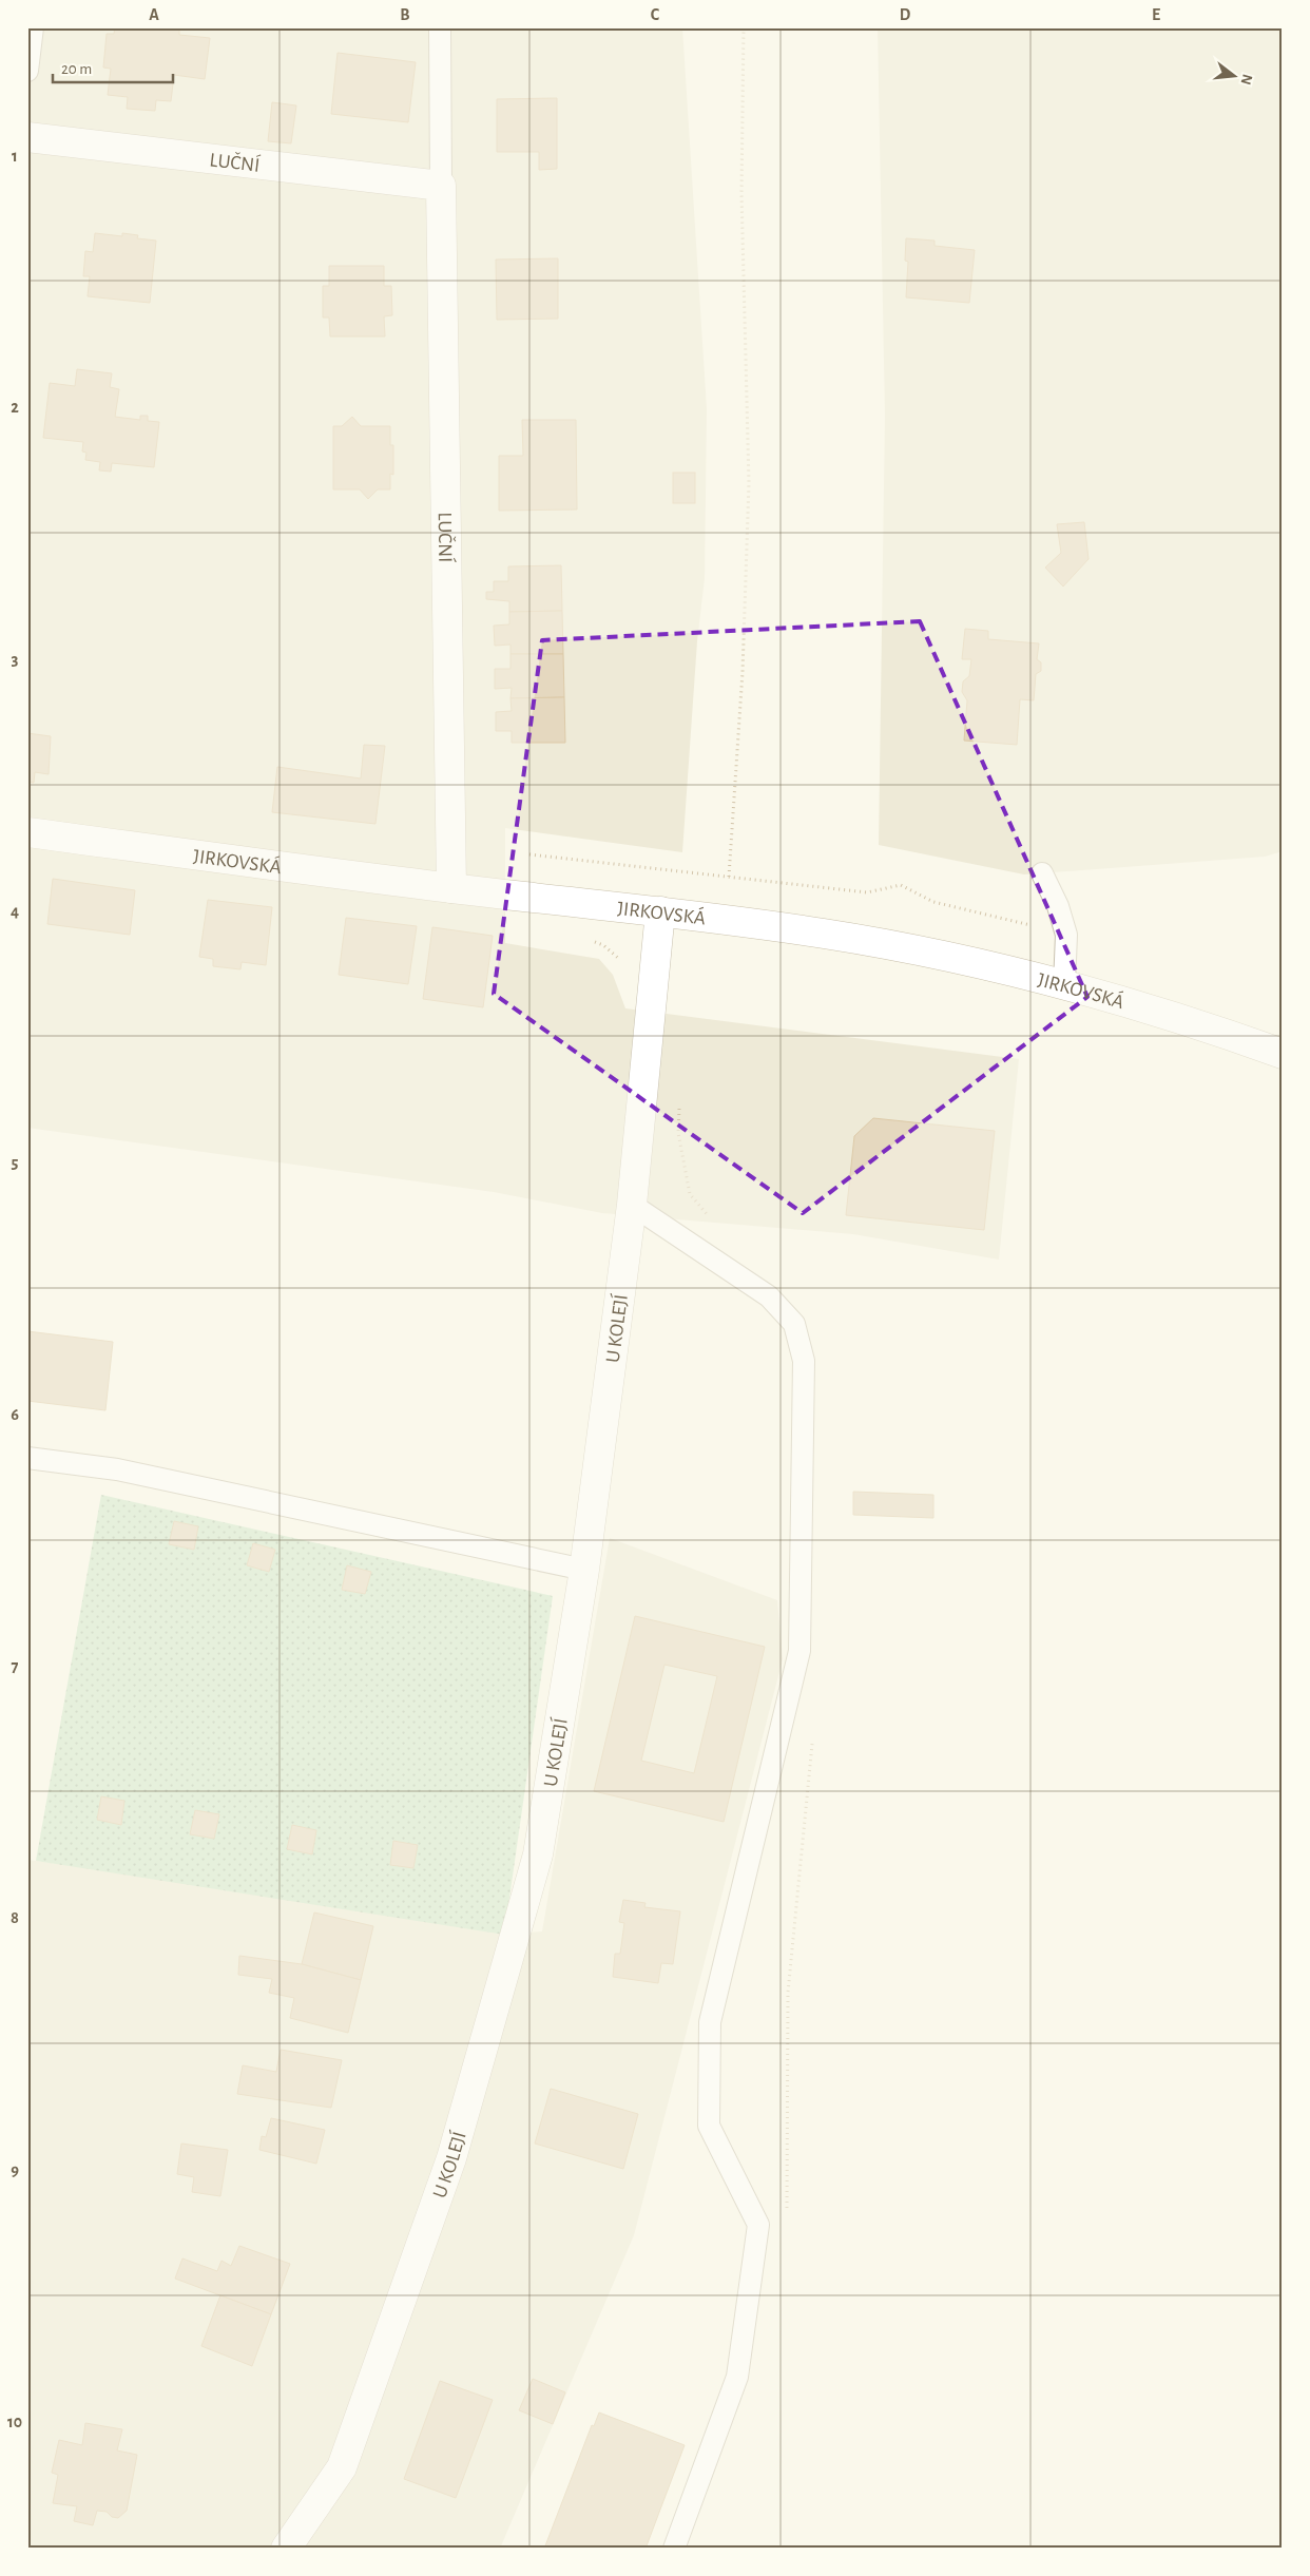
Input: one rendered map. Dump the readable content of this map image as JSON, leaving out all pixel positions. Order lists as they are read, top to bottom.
{
  "streets": {
    "street": ["LUČNÍ", "JIRKOVSKÁ", "U KOLEJÍ"]
  },
  "crossings": [
    ["LUČNÍ", "JIRKOVSKÁ"],
    ["JIRKOVSKÁ", "U KOLEJÍ"]
  ],
  "scale_bar": "20 m",
  "north": "right",
  "grid": {
    "columns": [
      "A",
      "B",
      "C",
      "D",
      "E"
    ],
    "rows": [
      "1",
      "2",
      "3",
      "4",
      "5",
      "6",
      "7",
      "8",
      "9",
      "10"
    ]
  }
}
